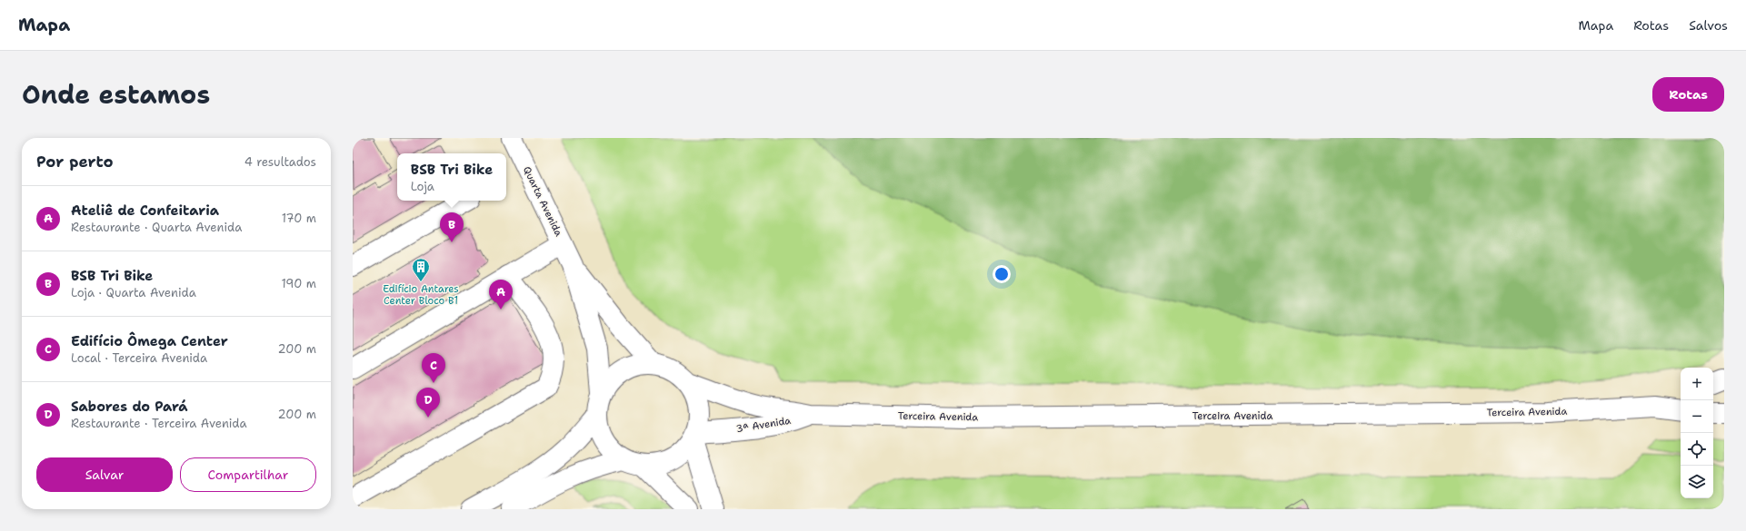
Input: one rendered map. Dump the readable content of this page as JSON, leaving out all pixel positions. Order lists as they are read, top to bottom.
{
  "streets": {
    "street": ["Quarta Avenida", "Terceira Avenida", "3ª Avenida"]
  },
  "crossings": [
    ["Quarta Avenida", "3ª Avenida"],
    ["Terceira Avenida", "3ª Avenida"]
  ],
  "places": {
    "building": ["Edifício Antares Center Bloco B1"]
  },
  "page": {
    "header": "Mapa",
    "nav": ["Mapa", "Rotas", "Salvos"],
    "title": "Onde estamos",
    "buttons": [
      "Rotas",
      ["Salvar", "Compartilhar"]
    ],
    "heading": ["Por perto", "4 resultados"],
    "popup": ["BSB Tri Bike", "Loja"],
    "list": [
      {
        "mark": "A",
        "name": "Ateliê de Confeitaria",
        "note": "Restaurante · Quarta Avenida",
        "value": "170 m"
      },
      {
        "mark": "B",
        "name": "BSB Tri Bike",
        "note": "Loja · Quarta Avenida",
        "value": "190 m"
      },
      {
        "mark": "C",
        "name": "Edifício Ômega Center",
        "note": "Local · Terceira Avenida",
        "value": "200 m"
      },
      {
        "mark": "D",
        "name": "Sabores do Pará",
        "note": "Restaurante · Terceira Avenida",
        "value": "200 m"
      }
    ],
    "pins": [
      "B",
      "A",
      "C",
      "D"
    ],
    "map_buttons": ["+", "−"]
  }
}
